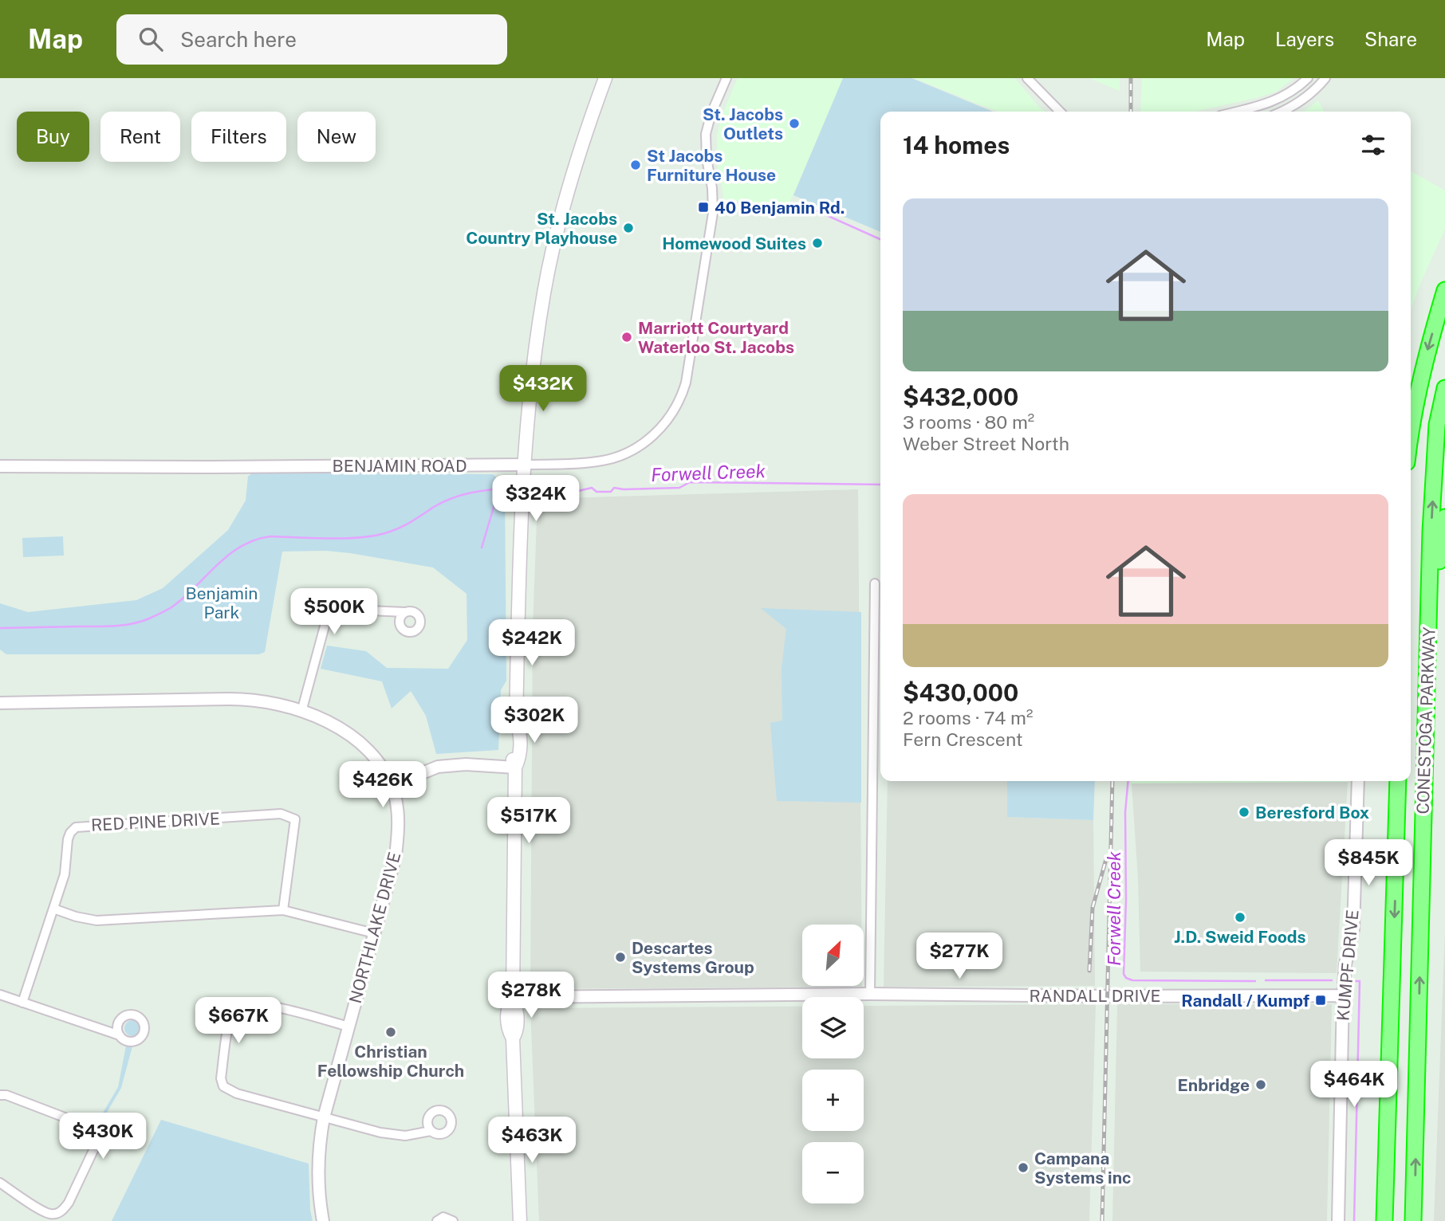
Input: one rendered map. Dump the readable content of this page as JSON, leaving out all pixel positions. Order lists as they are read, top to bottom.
{
  "streets": {
    "highway": ["CONESTOGA PARKWAY"],
    "street": [
      "BENJAMIN ROAD",
      "RED PINE DRIVE",
      "NORTHLAKE DRIVE",
      "KUMPF DRIVE",
      "RANDALL DRIVE"
    ]
  },
  "crossings": [
    ["KUMPF DRIVE", "RANDALL DRIVE"]
  ],
  "water": ["Forwell Creek"],
  "parks": ["Benjamin Park"],
  "places": {
    "other": [
      "St. Jacobs Outlets",
      "St Jacobs Furniture House",
      "St. Jacobs Country Playhouse",
      "Homewood Suites",
      "Marriott Courtyard Waterloo St. Jacobs",
      "Beresford Box",
      "J.D. Sweid Foods",
      "Descartes Systems Group",
      "Christian Fellowship Church",
      "Enbridge",
      "Campana Systems inc"
    ],
    "transit": ["40 Benjamin Rd.", "Randall / Kumpf"]
  },
  "north": "top right",
  "page": {
    "header": "Map",
    "search": "Search here",
    "nav": ["Map", "Layers", "Share"],
    "chip": [
      "Buy",
      "Rent",
      "Filters",
      "New"
    ],
    "heading": "14 homes",
    "list": [
      {
        "name": "$432,000",
        "note": "3 rooms · 80 m² · Weber Street North"
      },
      {
        "name": "$430,000",
        "note": "2 rooms · 74 m² · Fern Crescent"
      }
    ],
    "price": [
      "$432K",
      "$324K",
      "$500K",
      "$242K",
      "$302K",
      "$426K",
      "$517K",
      "$845K",
      "$277K",
      "$278K",
      "$667K",
      "$464K",
      "$430K",
      "$463K"
    ],
    "map_buttons": ["+", "−"]
  }
}
